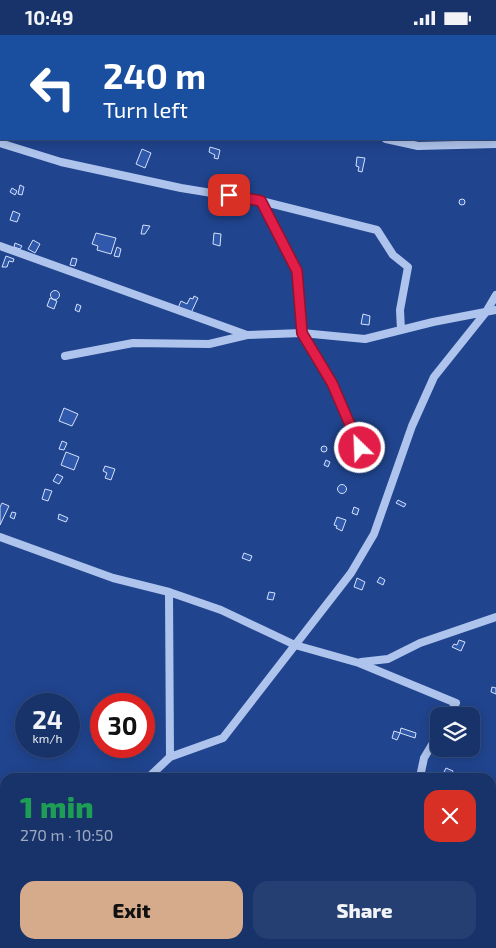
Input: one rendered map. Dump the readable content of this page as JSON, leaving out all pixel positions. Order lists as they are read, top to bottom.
{
  "page": {
    "status": "10:49",
    "turn": ["240 m", "Turn left"],
    "speed": "24 km/h",
    "limit": "30",
    "heading": ["1 min", "270 m · 10:50"],
    "buttons": ["Exit", "Share"]
  }
}
